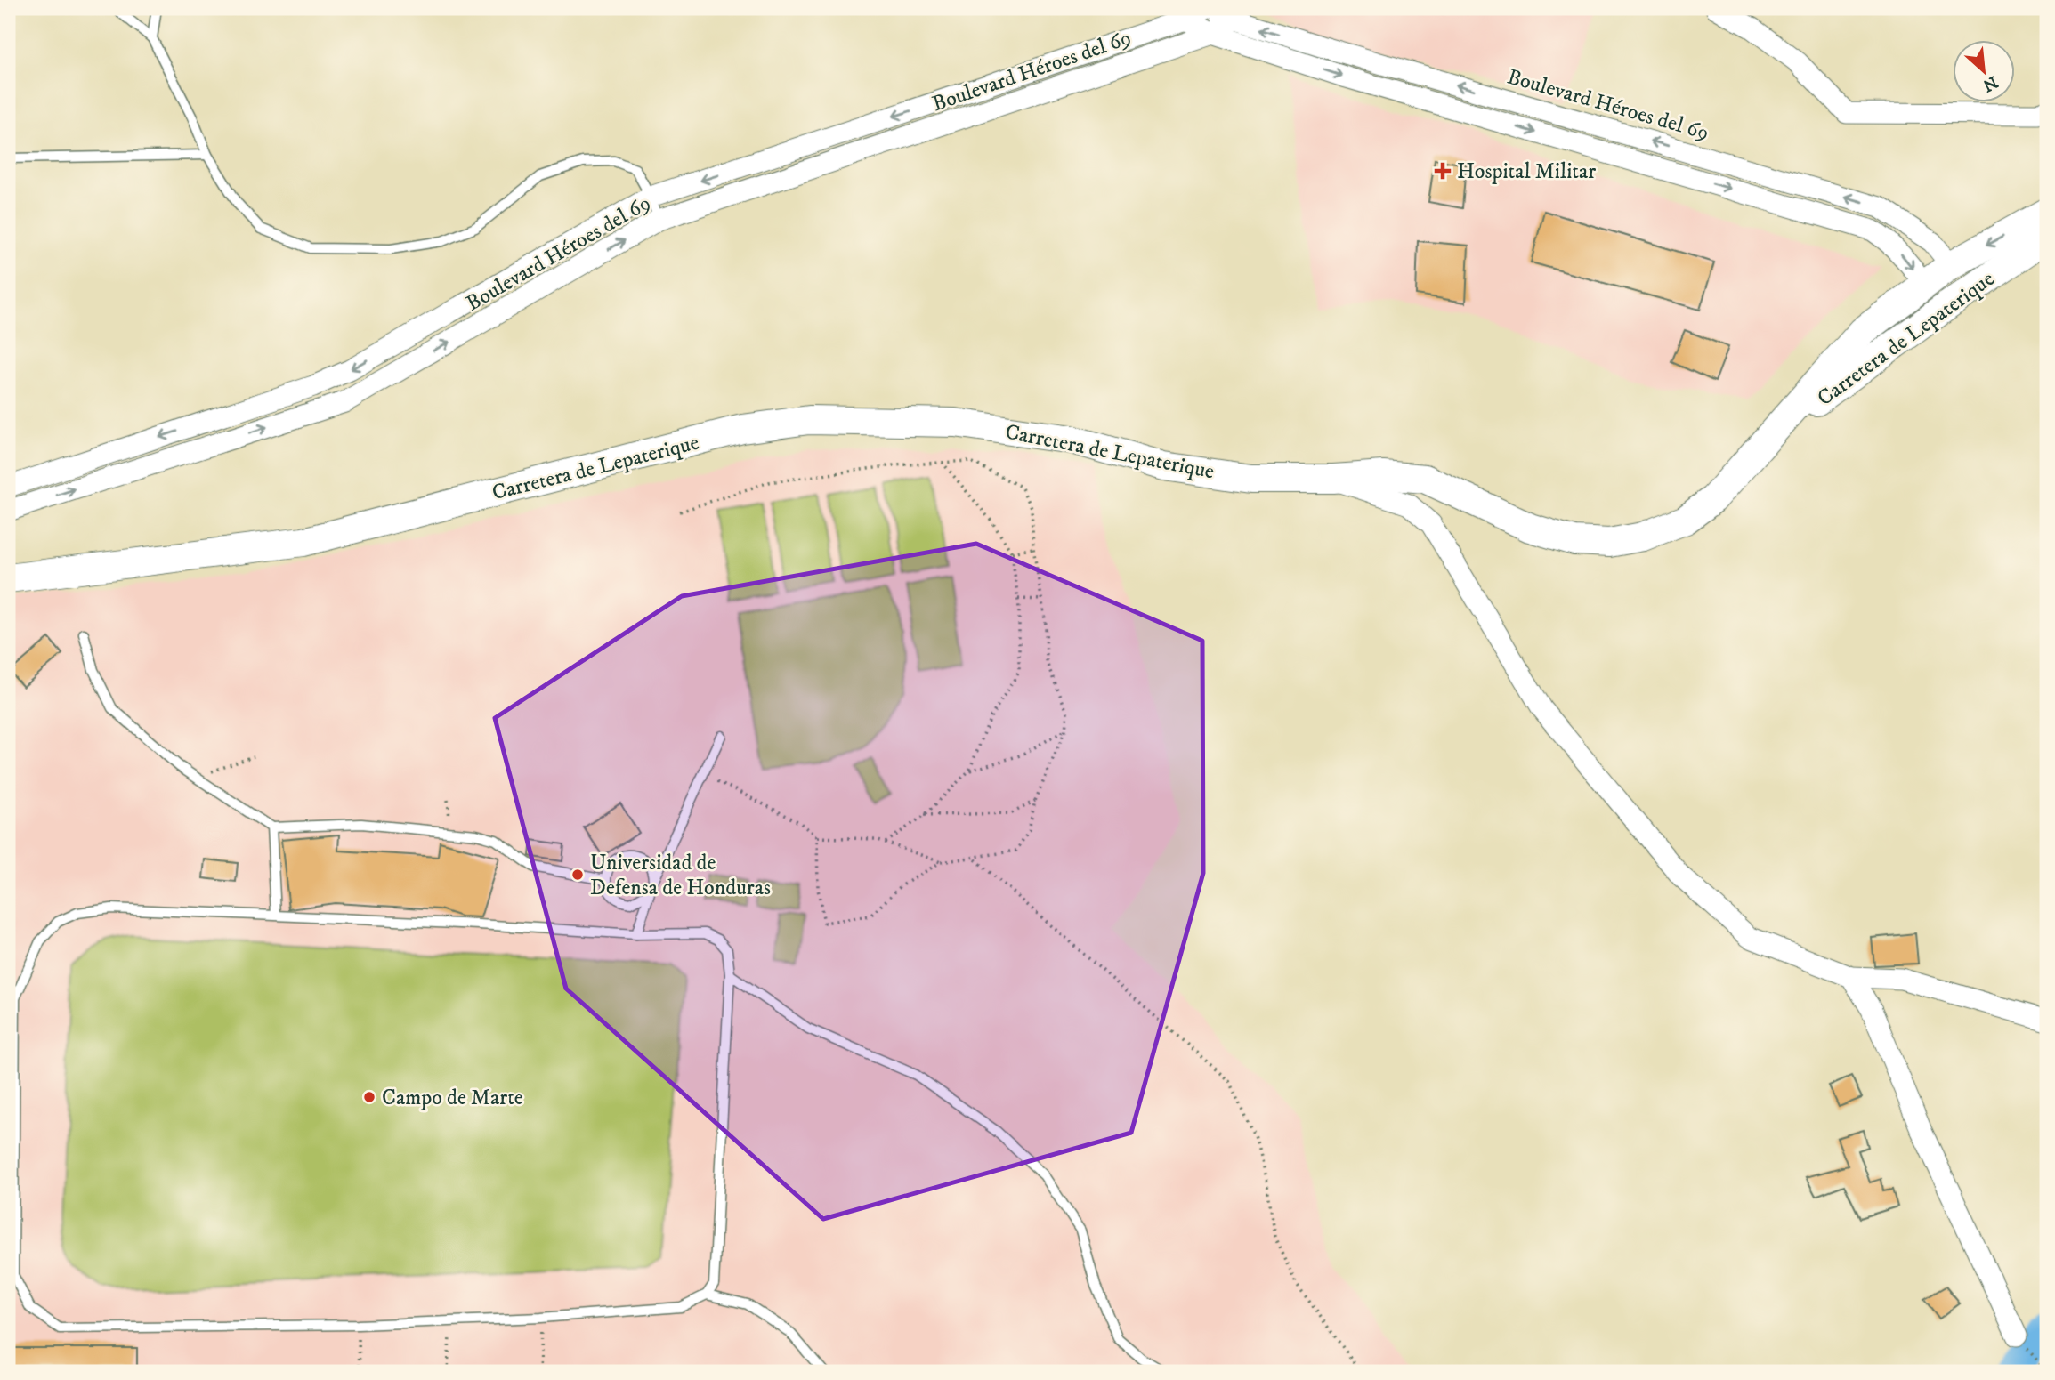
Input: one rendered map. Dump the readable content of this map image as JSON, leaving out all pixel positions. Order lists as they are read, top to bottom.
{
  "streets": {
    "main road": ["Carretera de Lepaterique"],
    "street": ["Boulevard Héroes del 69"]
  },
  "crossings": [
    ["Boulevard Héroes del 69", "Carretera de Lepaterique"]
  ],
  "places": {
    "health": ["Hospital Militar"],
    "other": ["Universidad de Defensa de Honduras", "Campo de Marte"]
  },
  "north": "bottom right"
}
